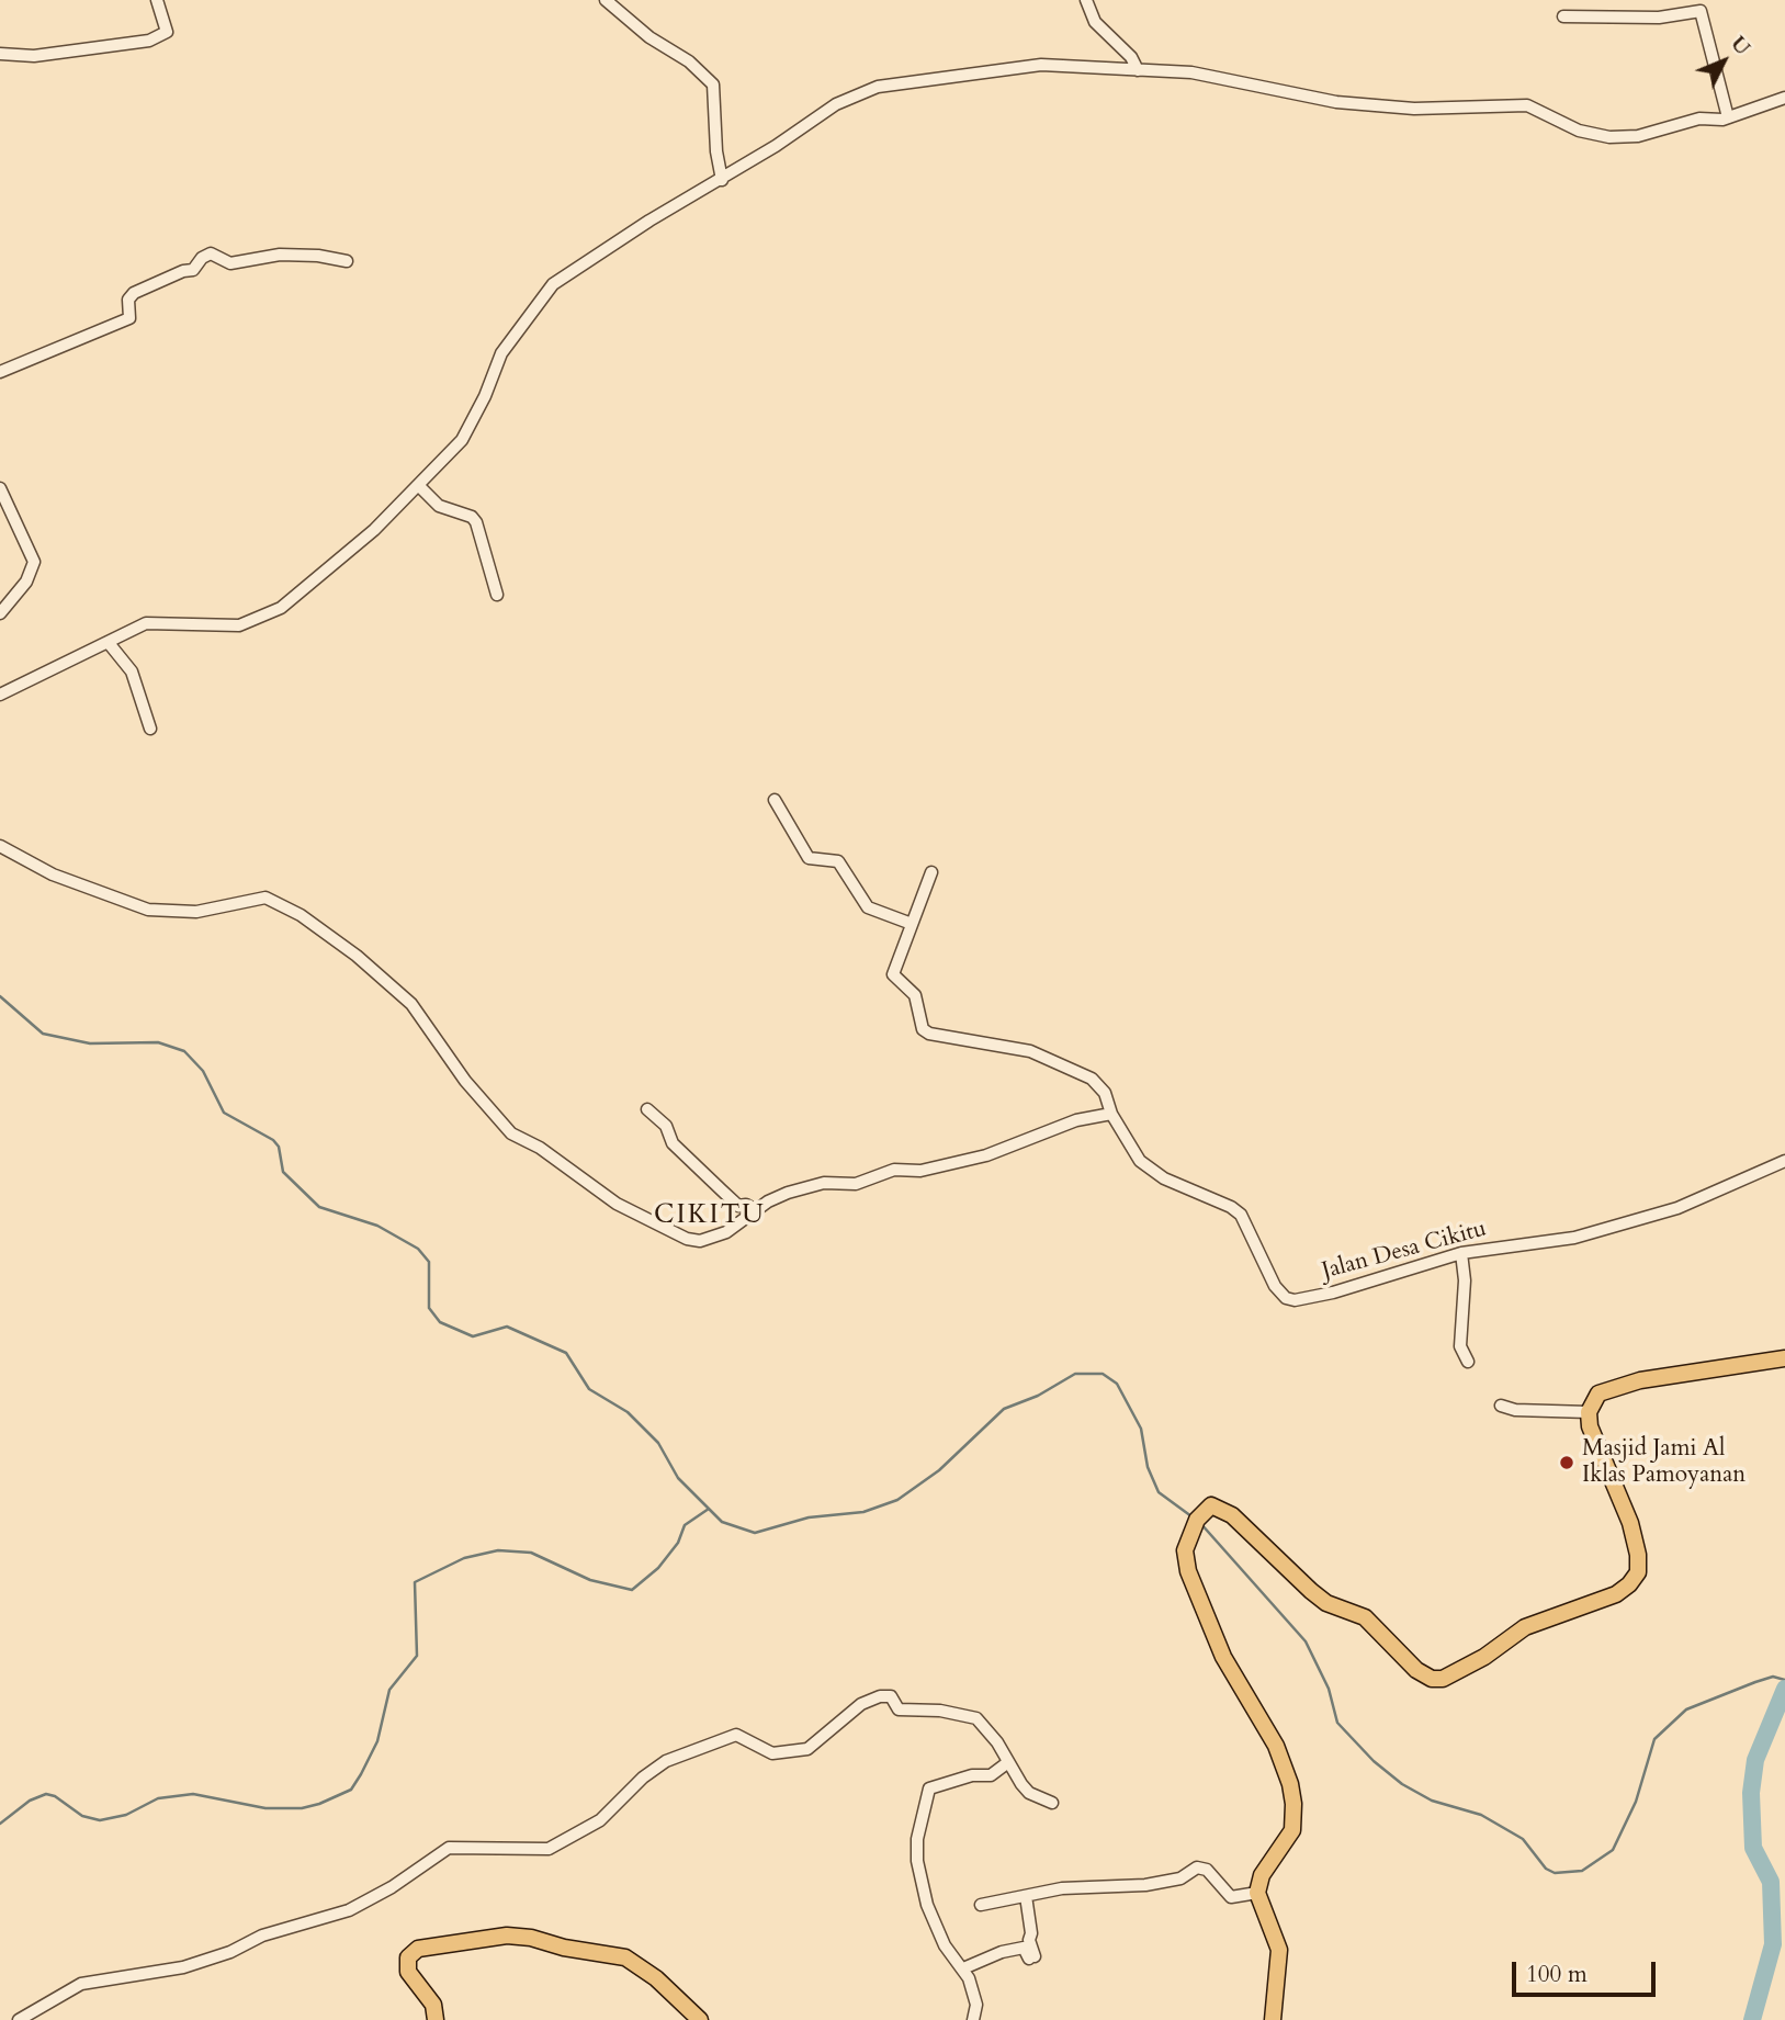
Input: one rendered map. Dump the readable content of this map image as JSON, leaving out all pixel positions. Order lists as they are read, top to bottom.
{
  "streets": {
    "street": ["Jalan Desa Cikitu"]
  },
  "districts": ["CIKITU"],
  "places": ["Masjid Jami Al Iklas Pamoyanan"],
  "scale_bar": "100 m",
  "north": "top right"
}
